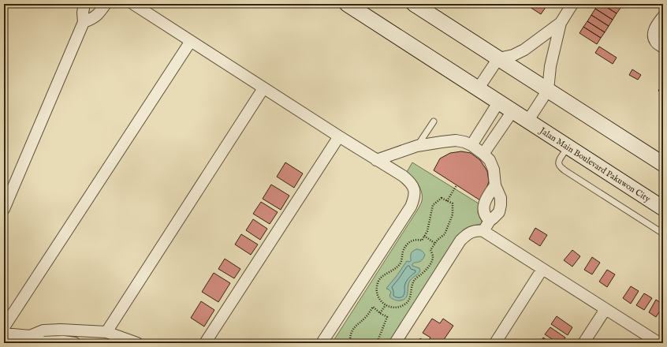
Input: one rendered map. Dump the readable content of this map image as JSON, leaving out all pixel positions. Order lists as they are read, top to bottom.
{
  "streets": {
    "street": ["Jalan Main Boulevard Pakuwon City"]
  }
}
